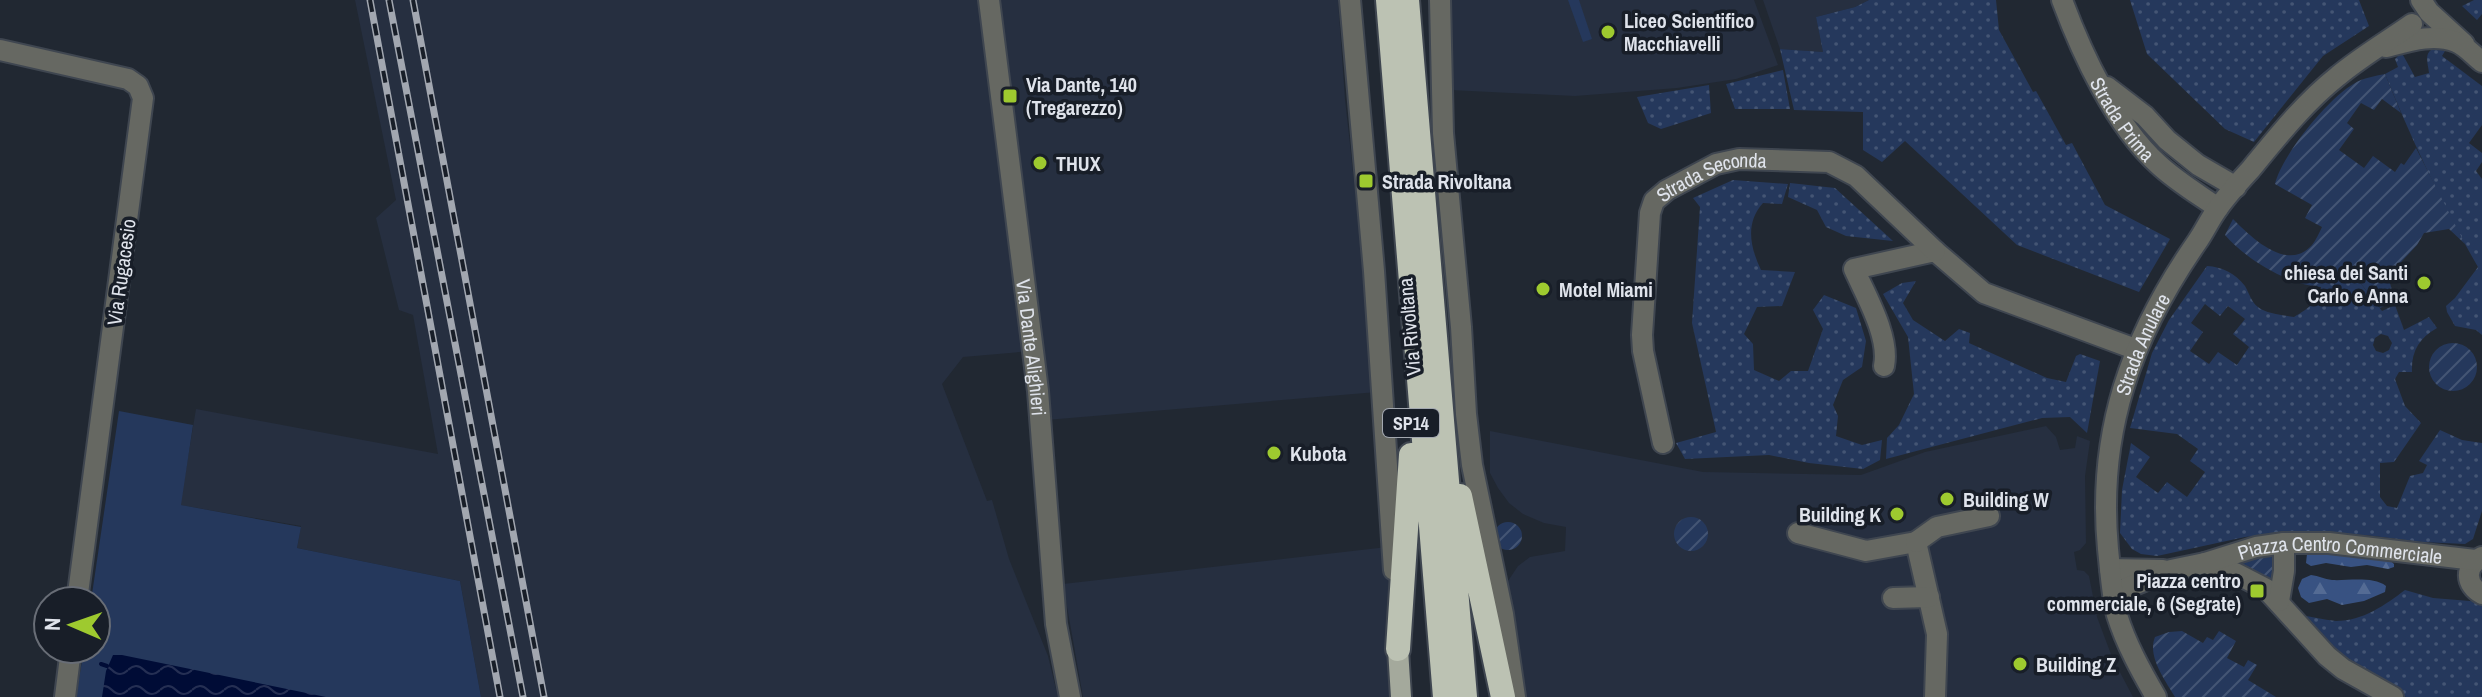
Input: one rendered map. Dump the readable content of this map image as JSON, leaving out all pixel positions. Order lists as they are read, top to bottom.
{
  "streets": {
    "highway": ["Via Rivoltana", "SP14"],
    "street": [
      "Strada Prima",
      "Strada Seconda",
      "Via Rugacesio",
      "Strada Anulare",
      "Via Dante Alighieri",
      "Piazza Centro Commerciale"
    ]
  },
  "crossings": [
    ["Strada Prima", "Strada Anulare"],
    ["Strada Seconda", "Strada Anulare"],
    ["Via Rivoltana", "SP14"],
    ["Strada Anulare", "Piazza Centro Commerciale"]
  ],
  "places": {
    "other": [
      "Liceo Scientifico Macchiavelli",
      "THUX",
      "chiesa dei Santi Carlo e Anna",
      "Motel Miami",
      "Kubota",
      "Building W",
      "Building K",
      "Building Z"
    ],
    "transit": ["Via Dante, 140 (Tregarezzo)", "Strada Rivoltana", "Piazza centro commerciale, 6 (Segrate)"]
  },
  "north": "left"
}
